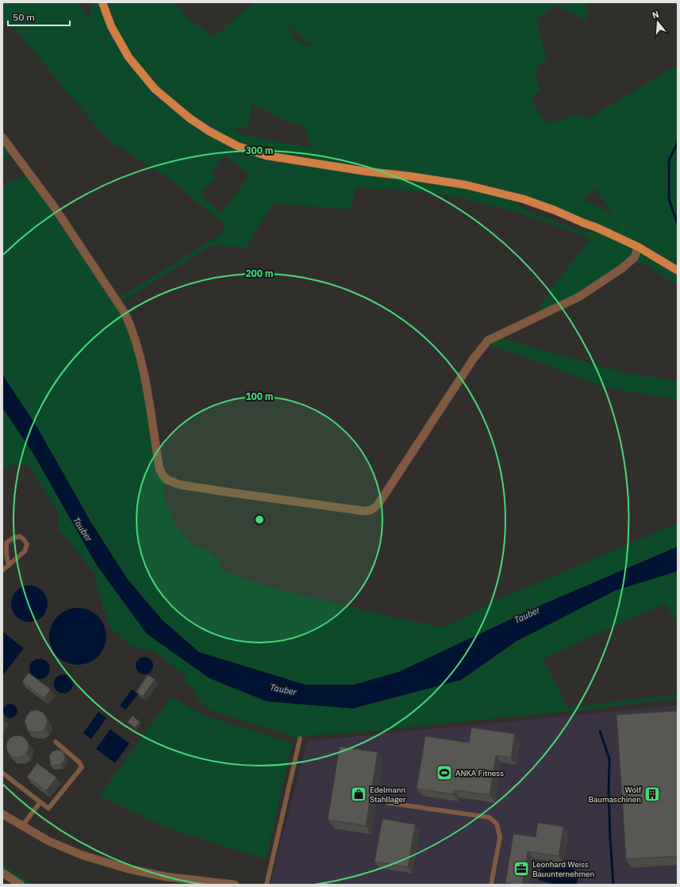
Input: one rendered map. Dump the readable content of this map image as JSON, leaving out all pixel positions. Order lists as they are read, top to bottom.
{
  "water": ["Tauber"],
  "places": {
    "sports": ["ANKA Fitness"],
    "shop": ["Edelmann Stahllager"],
    "building": ["Wolf Baumaschinen"],
    "office": ["Leonhard Weiss Bauunternehmen"]
  },
  "scale_bar": "50 m",
  "north": "top",
  "rings": ["300 m", "200 m", "100 m"]
}
